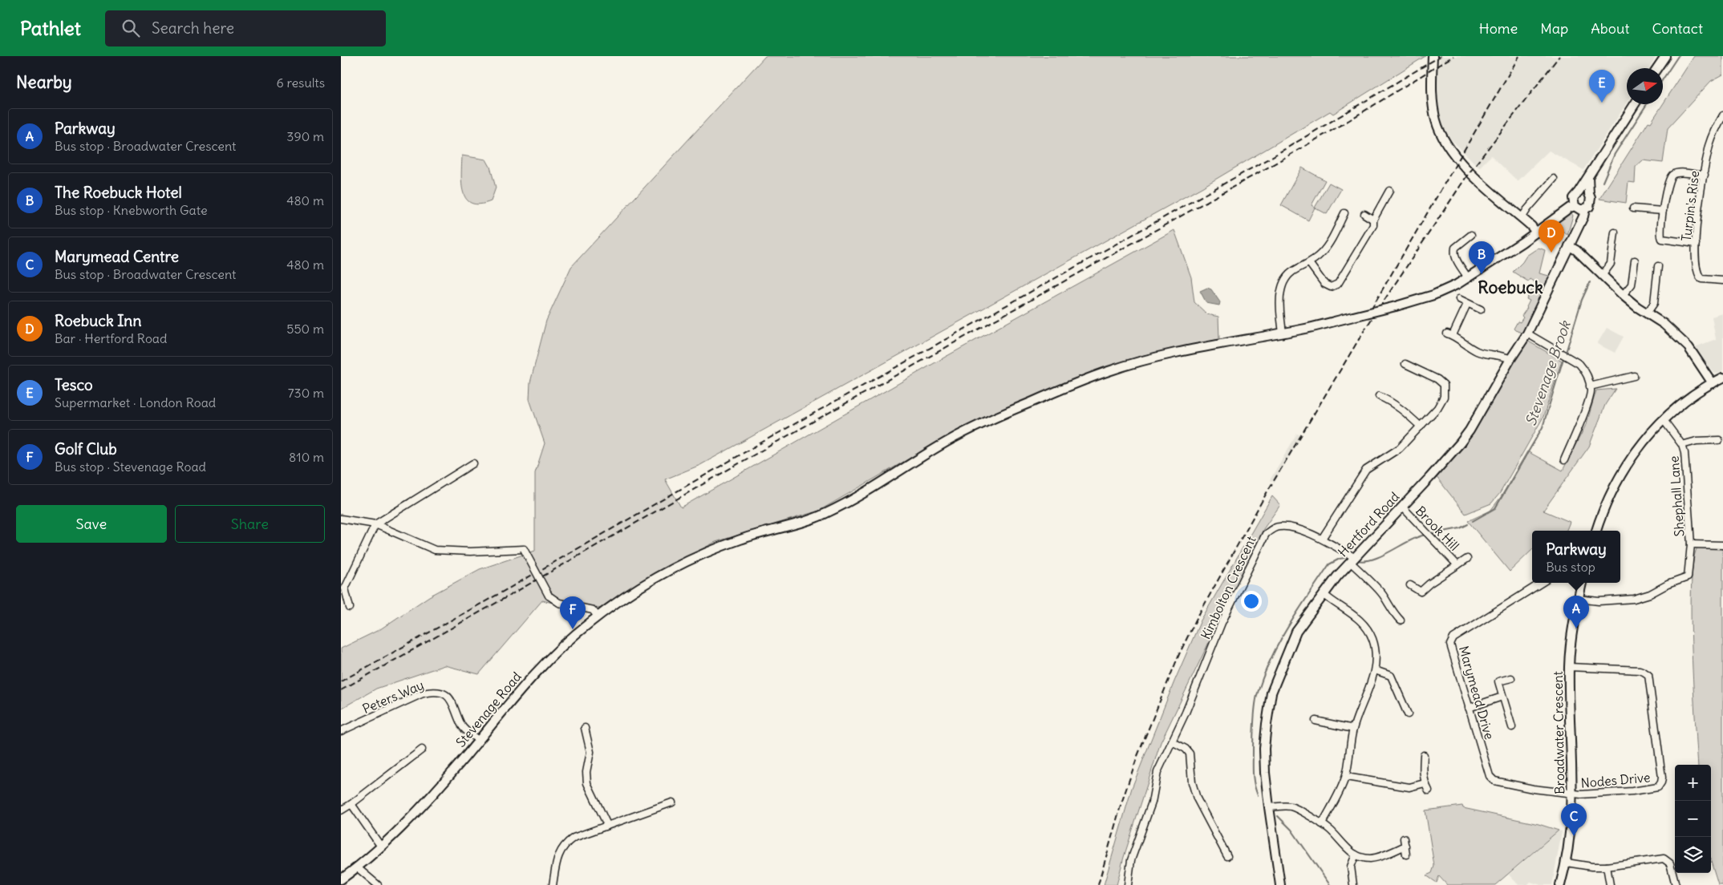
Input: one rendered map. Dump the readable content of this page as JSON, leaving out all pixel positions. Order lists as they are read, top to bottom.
{
  "streets": {
    "street": [
      "Turpin's Rise",
      "Shephall Lane",
      "Hertford Road",
      "Brook Hill",
      "Kimbolton Crescent",
      "Marymead Drive",
      "Peters Way",
      "Stevenage Road",
      "Broadwater Crescent",
      "Nodes Drive"
    ]
  },
  "crossings": [
    ["Shephall Lane", "Broadwater Crescent"],
    ["Hertford Road", "Brook Hill"],
    ["Hertford Road", "Kimbolton Crescent"],
    ["Hertford Road", "Stevenage Road"],
    ["Marymead Drive", "Broadwater Crescent"],
    ["Marymead Drive", "Nodes Drive"],
    ["Peters Way", "Stevenage Road"],
    ["Broadwater Crescent", "Nodes Drive"]
  ],
  "districts": ["Roebuck"],
  "water": ["Stevenage Brook"],
  "north": "right",
  "page": {
    "header": "Pathlet",
    "search": "Search here",
    "nav": [
      "Home",
      "Map",
      "About",
      "Contact"
    ],
    "heading": ["Nearby", "6 results"],
    "pins": [
      "E",
      "D",
      "B",
      "A",
      "F",
      "C"
    ],
    "list": [
      {
        "mark": "A",
        "name": "Parkway",
        "note": "Bus stop · Broadwater Crescent",
        "value": "390 m"
      },
      {
        "mark": "B",
        "name": "The Roebuck Hotel",
        "note": "Bus stop · Knebworth Gate",
        "value": "480 m"
      },
      {
        "mark": "C",
        "name": "Marymead Centre",
        "note": "Bus stop · Broadwater Crescent",
        "value": "480 m"
      },
      {
        "mark": "D",
        "name": "Roebuck Inn",
        "note": "Bar · Hertford Road",
        "value": "550 m"
      },
      {
        "mark": "E",
        "name": "Tesco",
        "note": "Supermarket · London Road",
        "value": "730 m"
      },
      {
        "mark": "F",
        "name": "Golf Club",
        "note": "Bus stop · Stevenage Road",
        "value": "810 m"
      }
    ],
    "buttons": ["Save", "Share"],
    "popup": ["Parkway", "Bus stop"],
    "map_buttons": ["+", "−"]
  }
}
